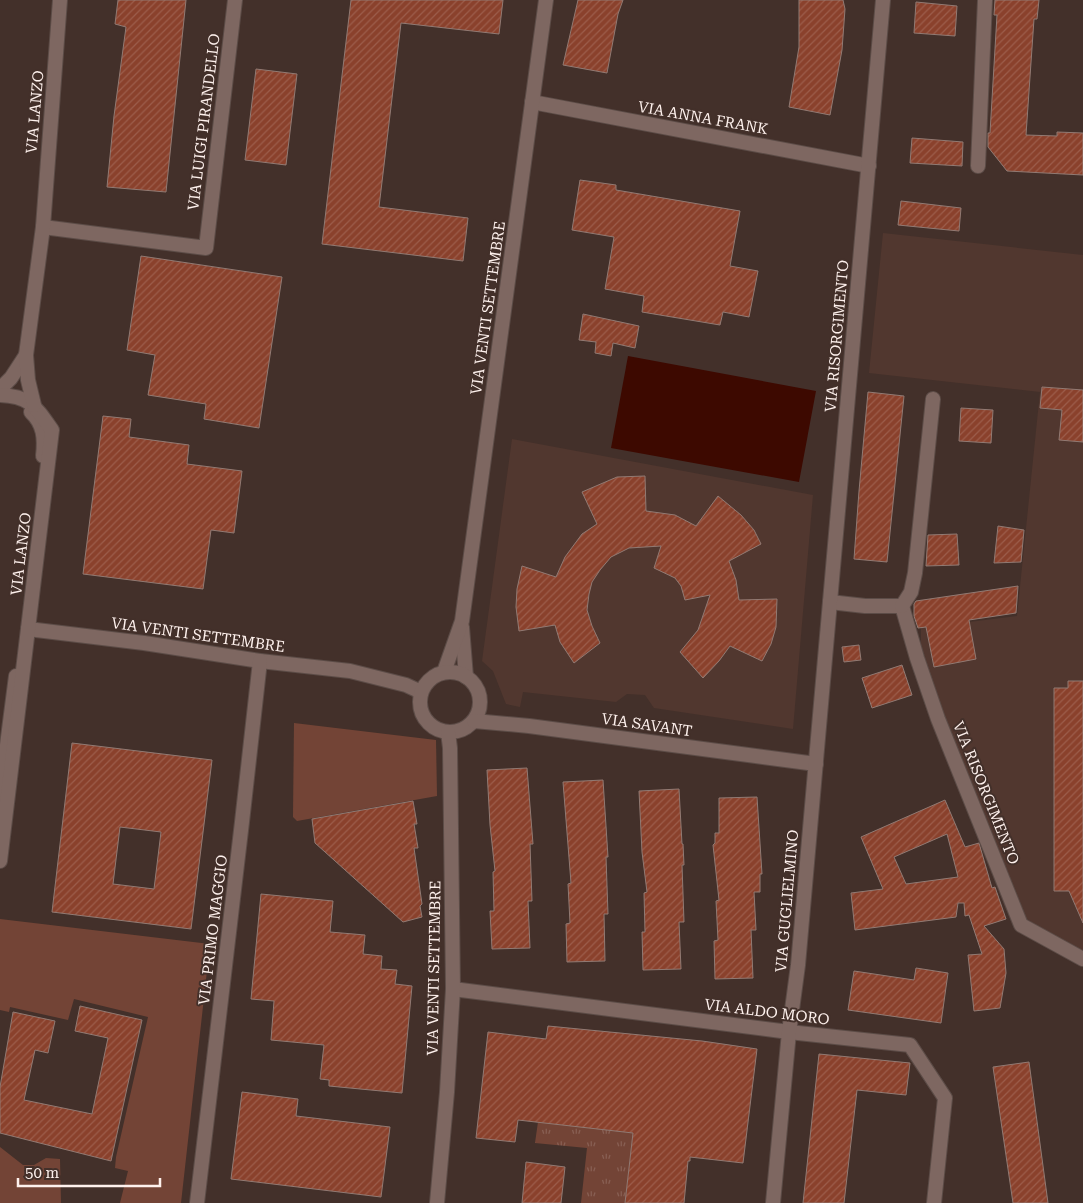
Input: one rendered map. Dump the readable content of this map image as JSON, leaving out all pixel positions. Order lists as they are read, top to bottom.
{
  "streets": {
    "street": [
      "VIA LANZO",
      "VIA ANNA FRANK",
      "VIA LUIGI PIRANDELLO",
      "VIA VENTI SETTEMBRE",
      "VIA RISORGIMENTO",
      "VIA SAVANT",
      "VIA GUGLIELMINO",
      "VIA PRIMO MAGGIO",
      "VIA ALDO MORO"
    ]
  },
  "crossings": [
    ["VIA LANZO", "VIA LUIGI PIRANDELLO"],
    ["VIA LANZO", "VIA VENTI SETTEMBRE"],
    ["VIA ANNA FRANK", "VIA VENTI SETTEMBRE"],
    ["VIA ANNA FRANK", "VIA RISORGIMENTO"],
    ["VIA VENTI SETTEMBRE", "VIA SAVANT"],
    ["VIA VENTI SETTEMBRE", "VIA PRIMO MAGGIO"],
    ["VIA VENTI SETTEMBRE", "VIA ALDO MORO"],
    ["VIA RISORGIMENTO", "VIA GUGLIELMINO"],
    ["VIA SAVANT", "VIA GUGLIELMINO"],
    ["VIA GUGLIELMINO", "VIA ALDO MORO"]
  ],
  "scale_bar": "50 m"
}
